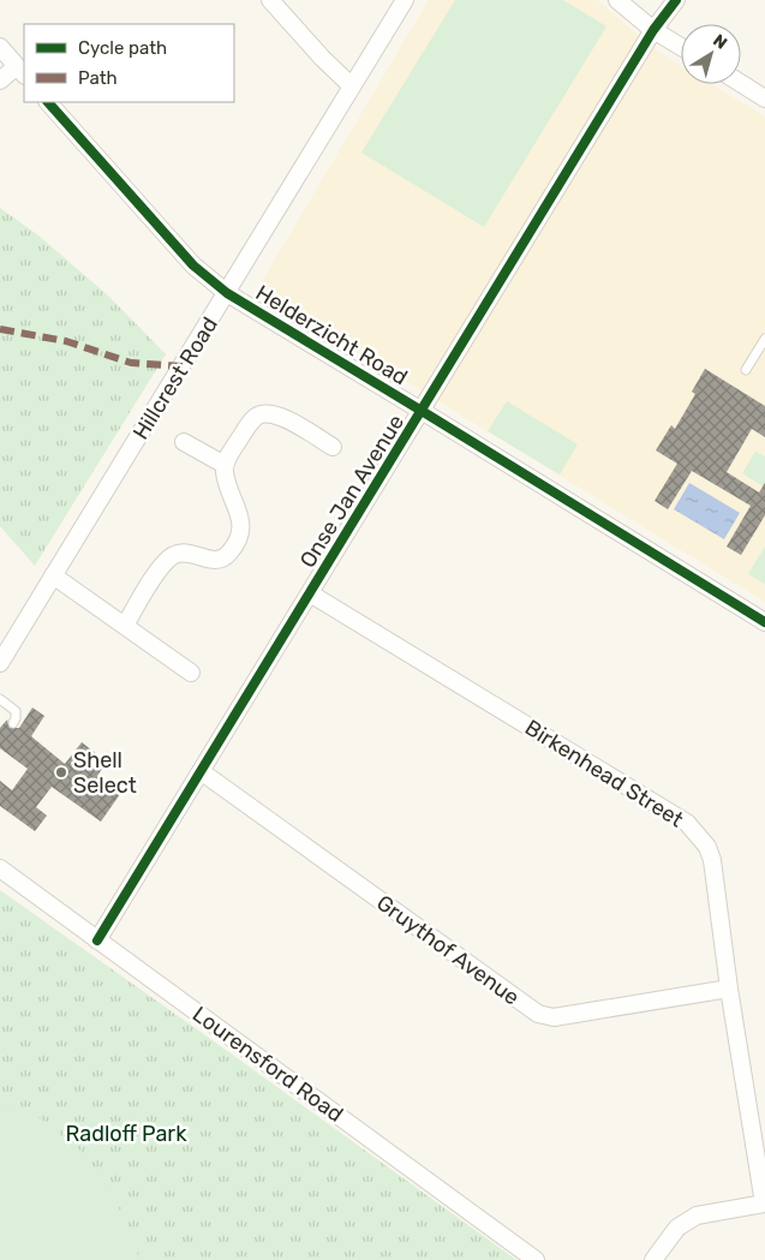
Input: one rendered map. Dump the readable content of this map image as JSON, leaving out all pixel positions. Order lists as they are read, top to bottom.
{
  "streets": {
    "street": [
      "Helderzicht Road",
      "Hillcrest Road",
      "Onse Jan Avenue",
      "Birkenhead Street",
      "Gruythof Avenue",
      "Lourensford Road"
    ]
  },
  "crossings": [
    ["Helderzicht Road", "Hillcrest Road"],
    ["Helderzicht Road", "Onse Jan Avenue"],
    ["Onse Jan Avenue", "Birkenhead Street"],
    ["Onse Jan Avenue", "Gruythof Avenue"],
    ["Onse Jan Avenue", "Lourensford Road"],
    ["Birkenhead Street", "Gruythof Avenue"]
  ],
  "parks": ["Radloff Park"],
  "places": ["Shell Select"],
  "legend": ["Cycle path", "Path"],
  "north": "top right"
}
